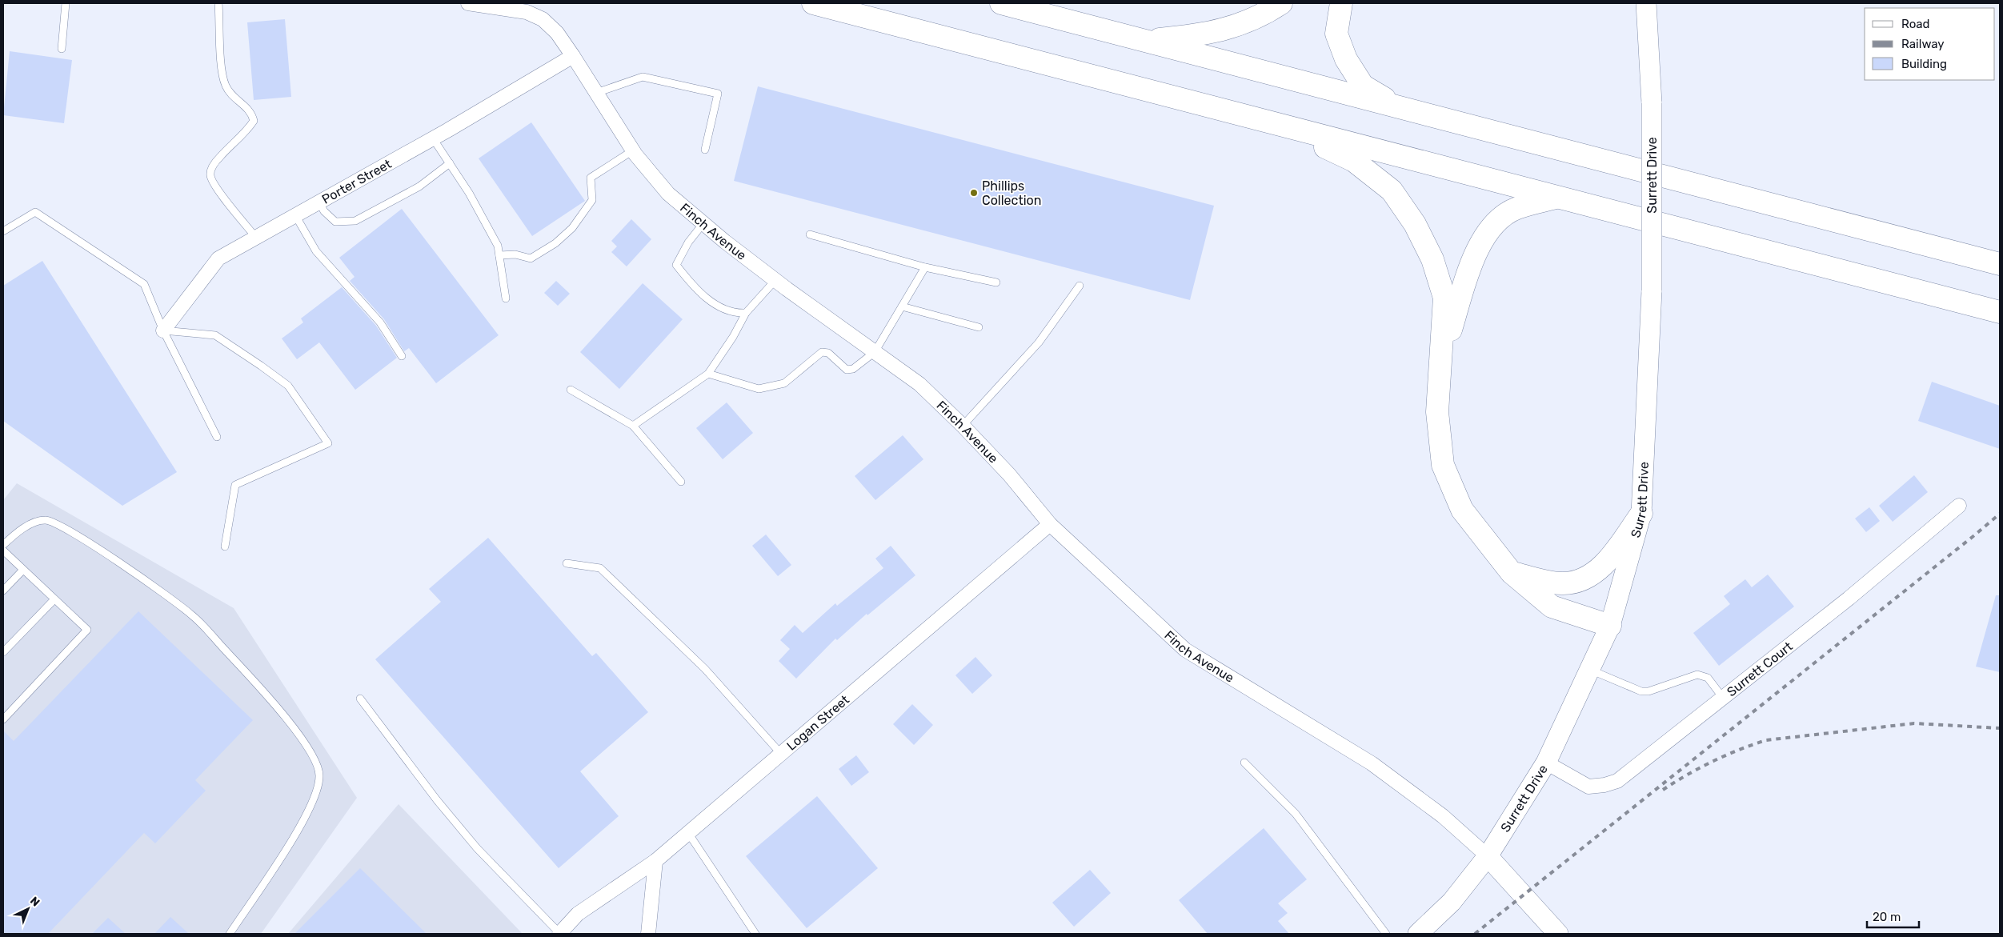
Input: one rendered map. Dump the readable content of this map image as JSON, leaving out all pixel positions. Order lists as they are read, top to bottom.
{
  "streets": {
    "street": [
      "Surrett Drive",
      "Porter Street",
      "Finch Avenue",
      "Surrett Court",
      "Logan Street"
    ]
  },
  "crossings": [
    ["Surrett Drive", "Finch Avenue"],
    ["Surrett Drive", "Surrett Court"],
    ["Porter Street", "Finch Avenue"],
    ["Finch Avenue", "Logan Street"]
  ],
  "places": ["Phillips Collection"],
  "legend": ["Road", "Railway", "Building"],
  "scale_bar": "20 m",
  "north": "top right"
}
